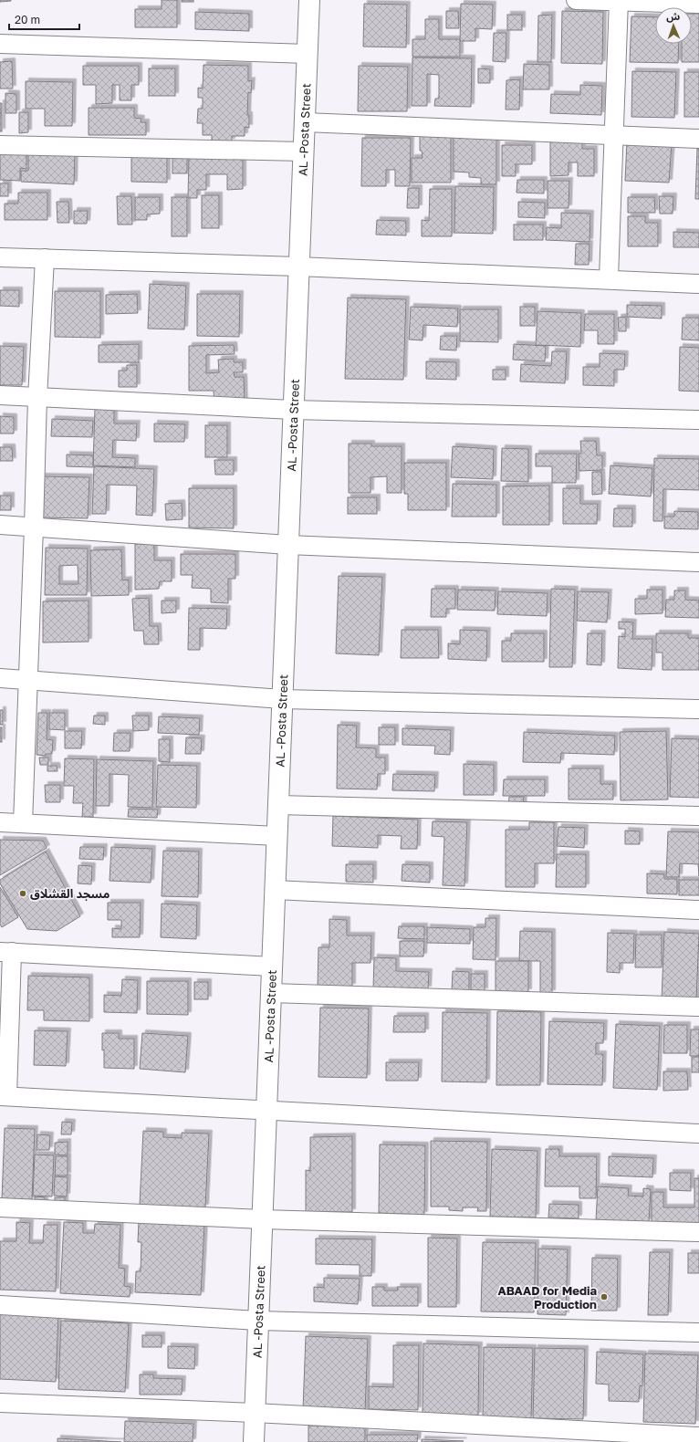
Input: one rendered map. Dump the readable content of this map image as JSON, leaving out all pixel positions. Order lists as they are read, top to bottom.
{
  "streets": {
    "street": ["AL -Posta Street"]
  },
  "places": ["مسجد القشلاق", "ABAAD for Media Production"],
  "scale_bar": "20 m",
  "north": "top"
}
